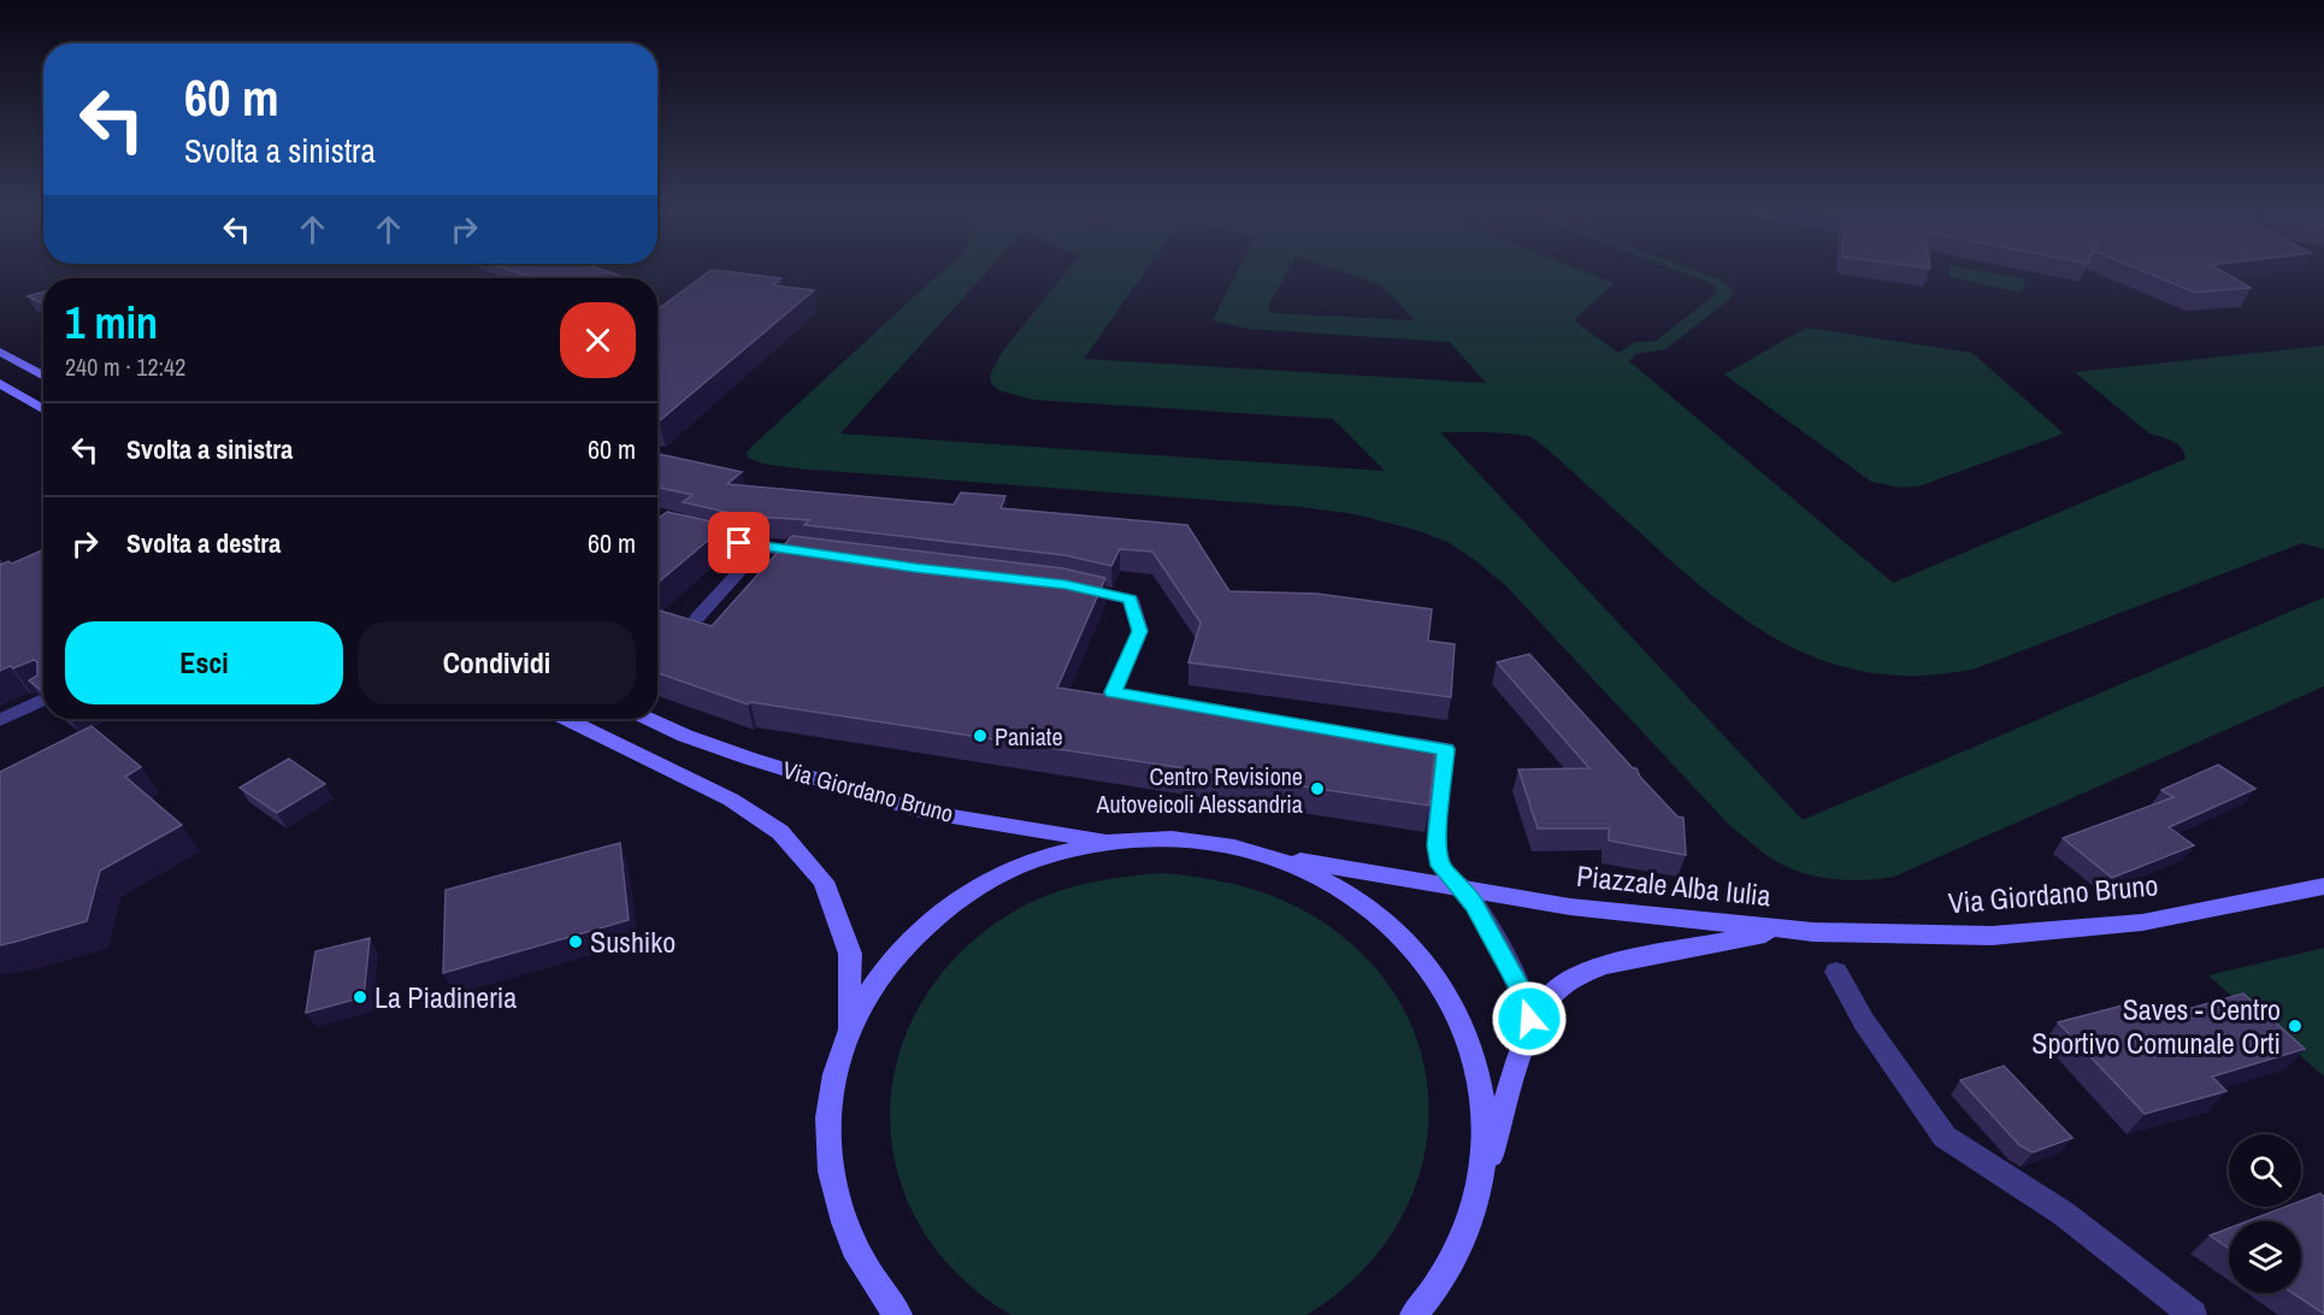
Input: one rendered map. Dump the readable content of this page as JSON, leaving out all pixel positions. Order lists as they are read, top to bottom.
{
  "streets": {
    "main road": ["Via Giordano Bruno", "Piazzale Alba Iulia"]
  },
  "crossings": [
    ["Via Giordano Bruno", "Piazzale Alba Iulia"]
  ],
  "places": [
    "Paniate",
    "Centro Revisione Autoveicoli Alessandria",
    "Sushiko",
    "La Piadineria",
    "Saves - Centro Sportivo Comunale Orti"
  ],
  "page": {
    "turn": ["60 m", "Svolta a sinistra"],
    "heading": ["1 min", "240 m · 12:42"],
    "list": [
      {
        "name": "Svolta a sinistra",
        "value": "60 m"
      },
      {
        "name": "Svolta a destra",
        "value": "60 m"
      }
    ],
    "buttons": ["Esci", "Condividi"]
  }
}
